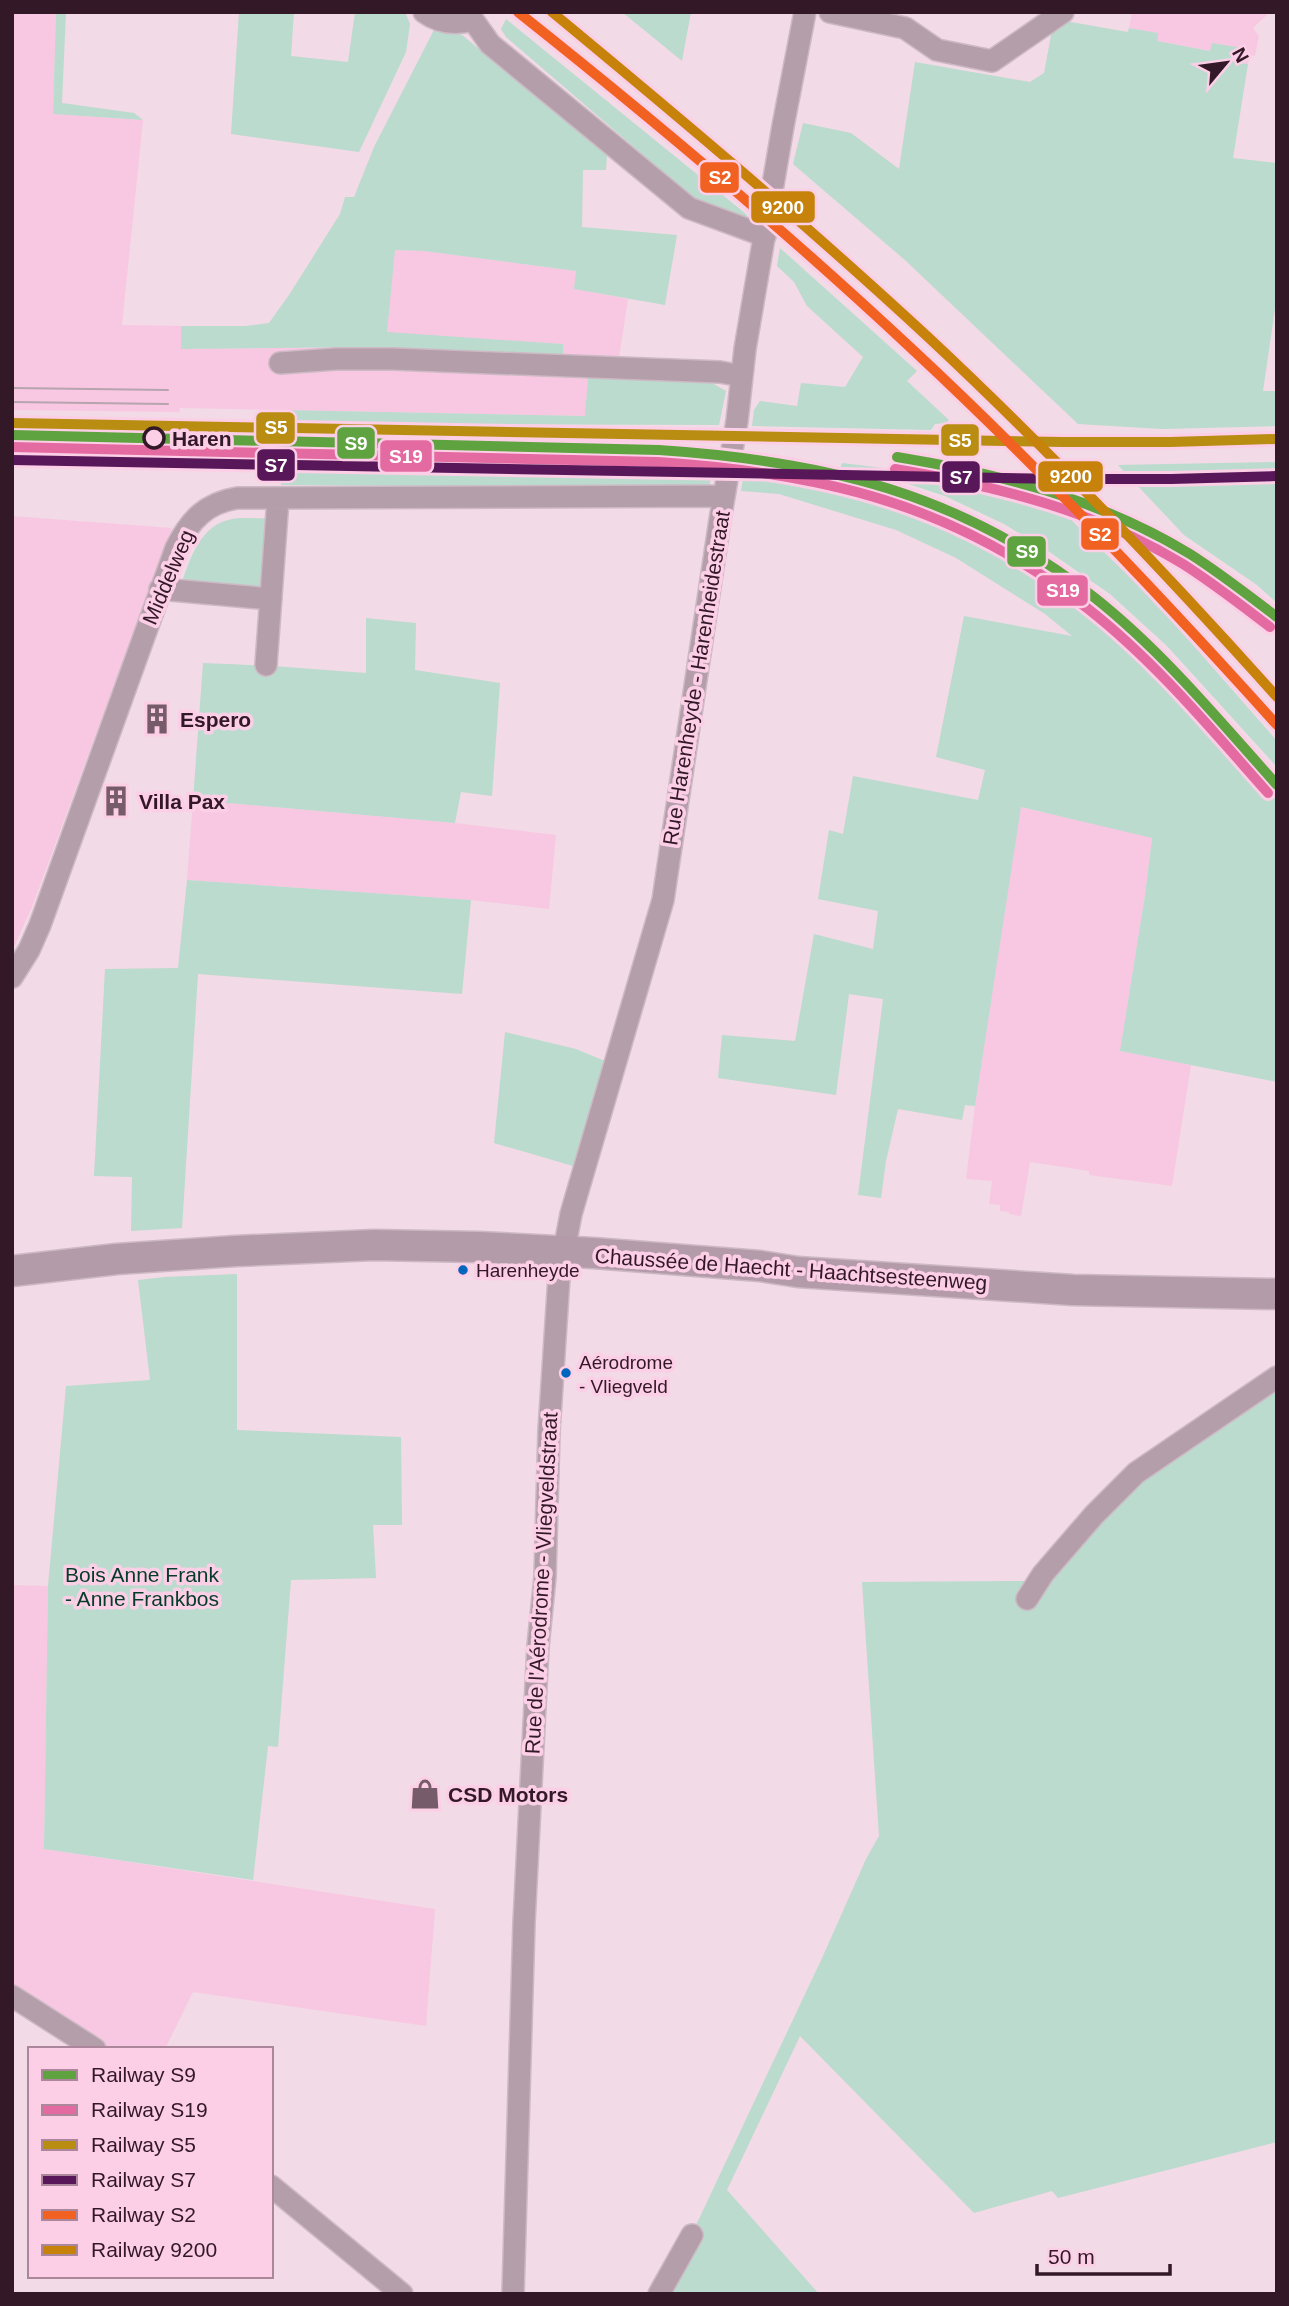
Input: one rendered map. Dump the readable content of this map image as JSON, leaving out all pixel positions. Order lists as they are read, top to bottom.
{
  "streets": {
    "main road": ["Chaussée de Haecht - Haachtsesteenweg"],
    "street": ["Middelweg", "Rue Harenheyde - Harenheidestraat", "Rue de l'Aérodrome - Vliegveldstraat"]
  },
  "crossings": [
    ["Middelweg", "Rue Harenheyde - Harenheidestraat"],
    ["Rue Harenheyde - Harenheidestraat", "Chaussée de Haecht - Haachtsesteenweg"],
    ["Rue Harenheyde - Harenheidestraat", "Rue de l'Aérodrome - Vliegveldstraat"],
    ["Chaussée de Haecht - Haachtsesteenweg", "Rue de l'Aérodrome - Vliegveldstraat"]
  ],
  "parks": ["Bois Anne Frank - Anne Frankbos"],
  "places": {
    "other": ["Haren", "Harenheyde", "Aérodrome - Vliegveld"],
    "building": ["Espero", "Villa Pax"],
    "shop": ["CSD Motors"]
  },
  "lines": [
    "rail line S2",
    "rail line 9200",
    "rail line S5",
    "rail line S9",
    "rail line S19",
    "rail line S7"
  ],
  "legend": [
    "Railway S9",
    "Railway S19",
    "Railway S5",
    "Railway S7",
    "Railway S2",
    "Railway 9200"
  ],
  "scale_bar": "50 m",
  "north": "top right"
}
